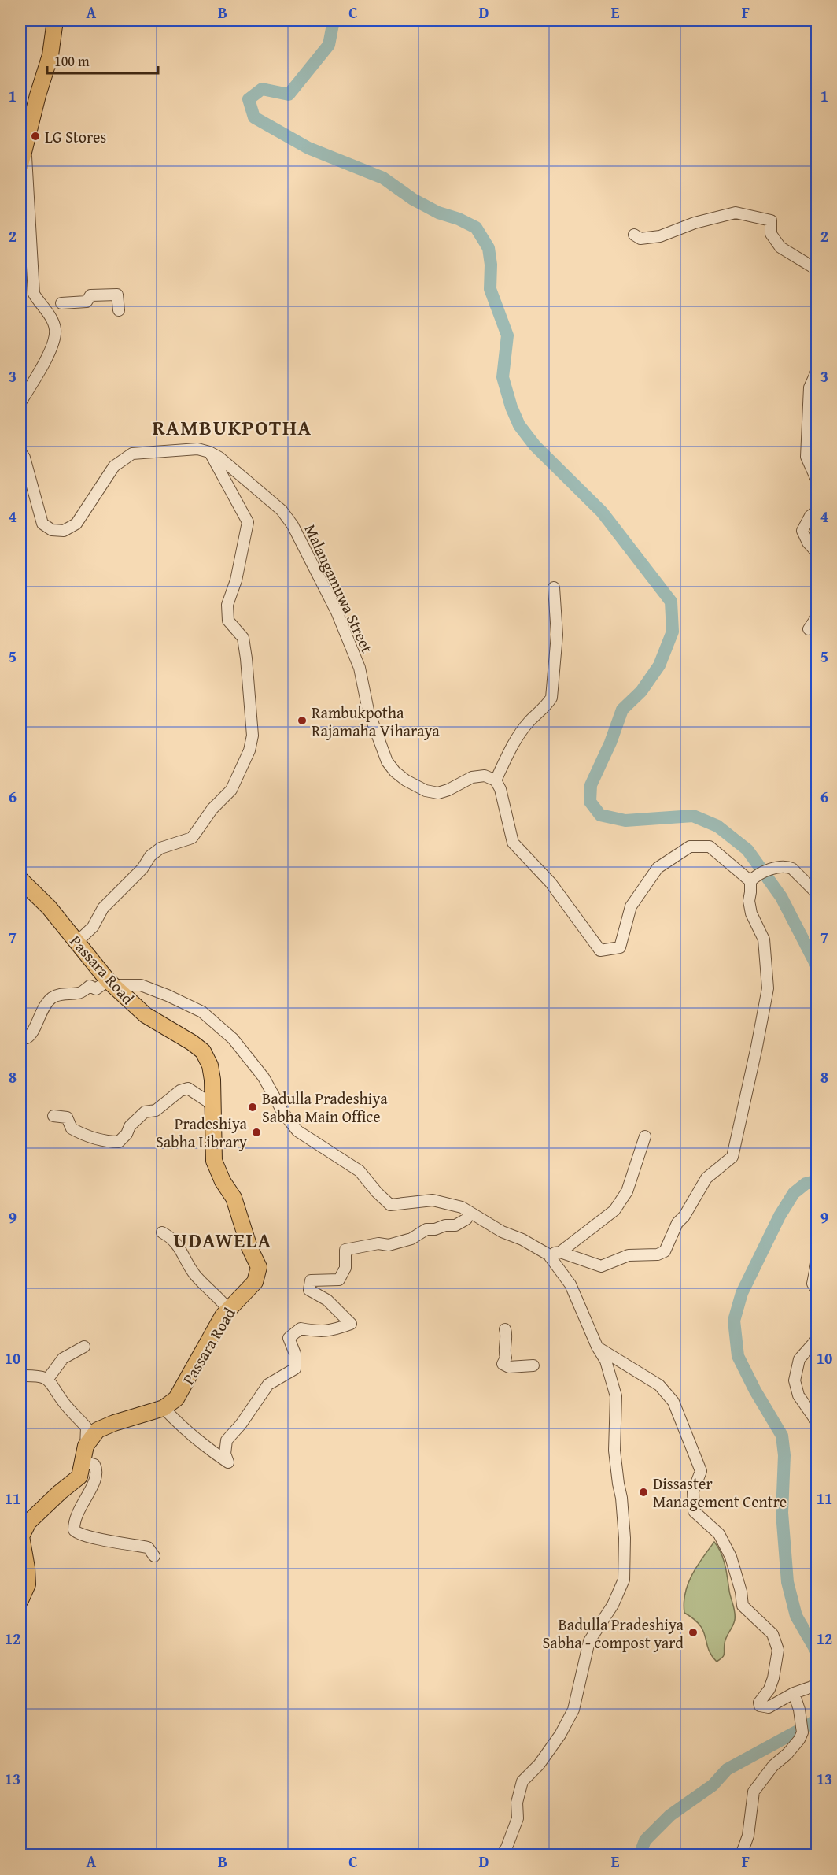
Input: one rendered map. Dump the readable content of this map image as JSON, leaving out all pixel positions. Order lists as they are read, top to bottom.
{
  "streets": {
    "highway": ["Passara Road"],
    "street": ["Malangamuwa Street"]
  },
  "districts": ["RAMBUKPOTHA", "UDAWELA"],
  "places": [
    "LG Stores",
    "Rambukpotha Rajamaha Viharaya",
    "Badulla Pradeshiya Sabha Main Office",
    "Pradeshiya Sabha Library",
    "Dissaster Management Centre",
    "Badulla Pradeshiya Sabha - compost yard"
  ],
  "scale_bar": "100 m",
  "grid": {
    "columns": [
      "A",
      "B",
      "C",
      "D",
      "E",
      "F"
    ],
    "rows": [
      "1",
      "2",
      "3",
      "4",
      "5",
      "6",
      "7",
      "8",
      "9",
      "10",
      "11",
      "12",
      "13"
    ]
  }
}
